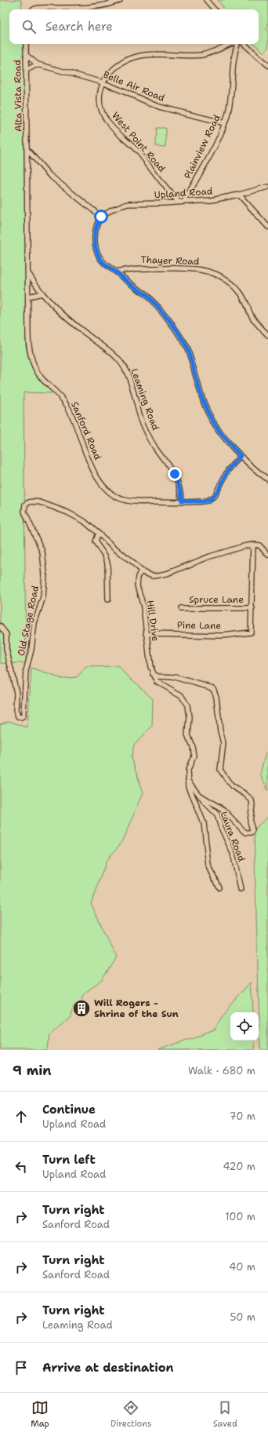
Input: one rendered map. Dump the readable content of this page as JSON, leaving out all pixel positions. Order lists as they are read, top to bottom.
{
  "streets": {
    "street": [
      "Belle Air Road",
      "Alta Vista Road",
      "West Point Road",
      "Plainview Road",
      "Upland Road",
      "Thayer Road",
      "Leaming Road",
      "Sanford Road",
      "Spruce Lane",
      "Old Stage Road",
      "Hill Drive",
      "Pine Lane",
      "Laura Road"
    ]
  },
  "crossings": [
    ["Belle Air Road", "Alta Vista Road"],
    ["Belle Air Road", "West Point Road"],
    ["Belle Air Road", "Plainview Road"],
    ["Alta Vista Road", "Sanford Road"],
    ["West Point Road", "Upland Road"],
    ["Plainview Road", "Upland Road"],
    ["Leaming Road", "Sanford Road"],
    ["Spruce Lane", "Pine Lane"],
    ["Old Stage Road", "Hill Drive"],
    ["Hill Drive", "Pine Lane"]
  ],
  "places": {
    "building": ["Will Rogers - Shrine of the Sun"]
  },
  "page": {
    "search": "Search here",
    "heading": ["9 min", "Walk · 680 m"],
    "list": [
      ["Continue", "Upland Road", "70 m"],
      ["Turn left", "Upland Road", "420 m"],
      ["Turn right", "Sanford Road", "100 m"],
      ["Turn right", "Sanford Road", "40 m"],
      ["Turn right", "Leaming Road", "50 m"],
      "Arrive at destination"
    ],
    "nav": ["Map", "Directions", "Saved"]
  }
}
